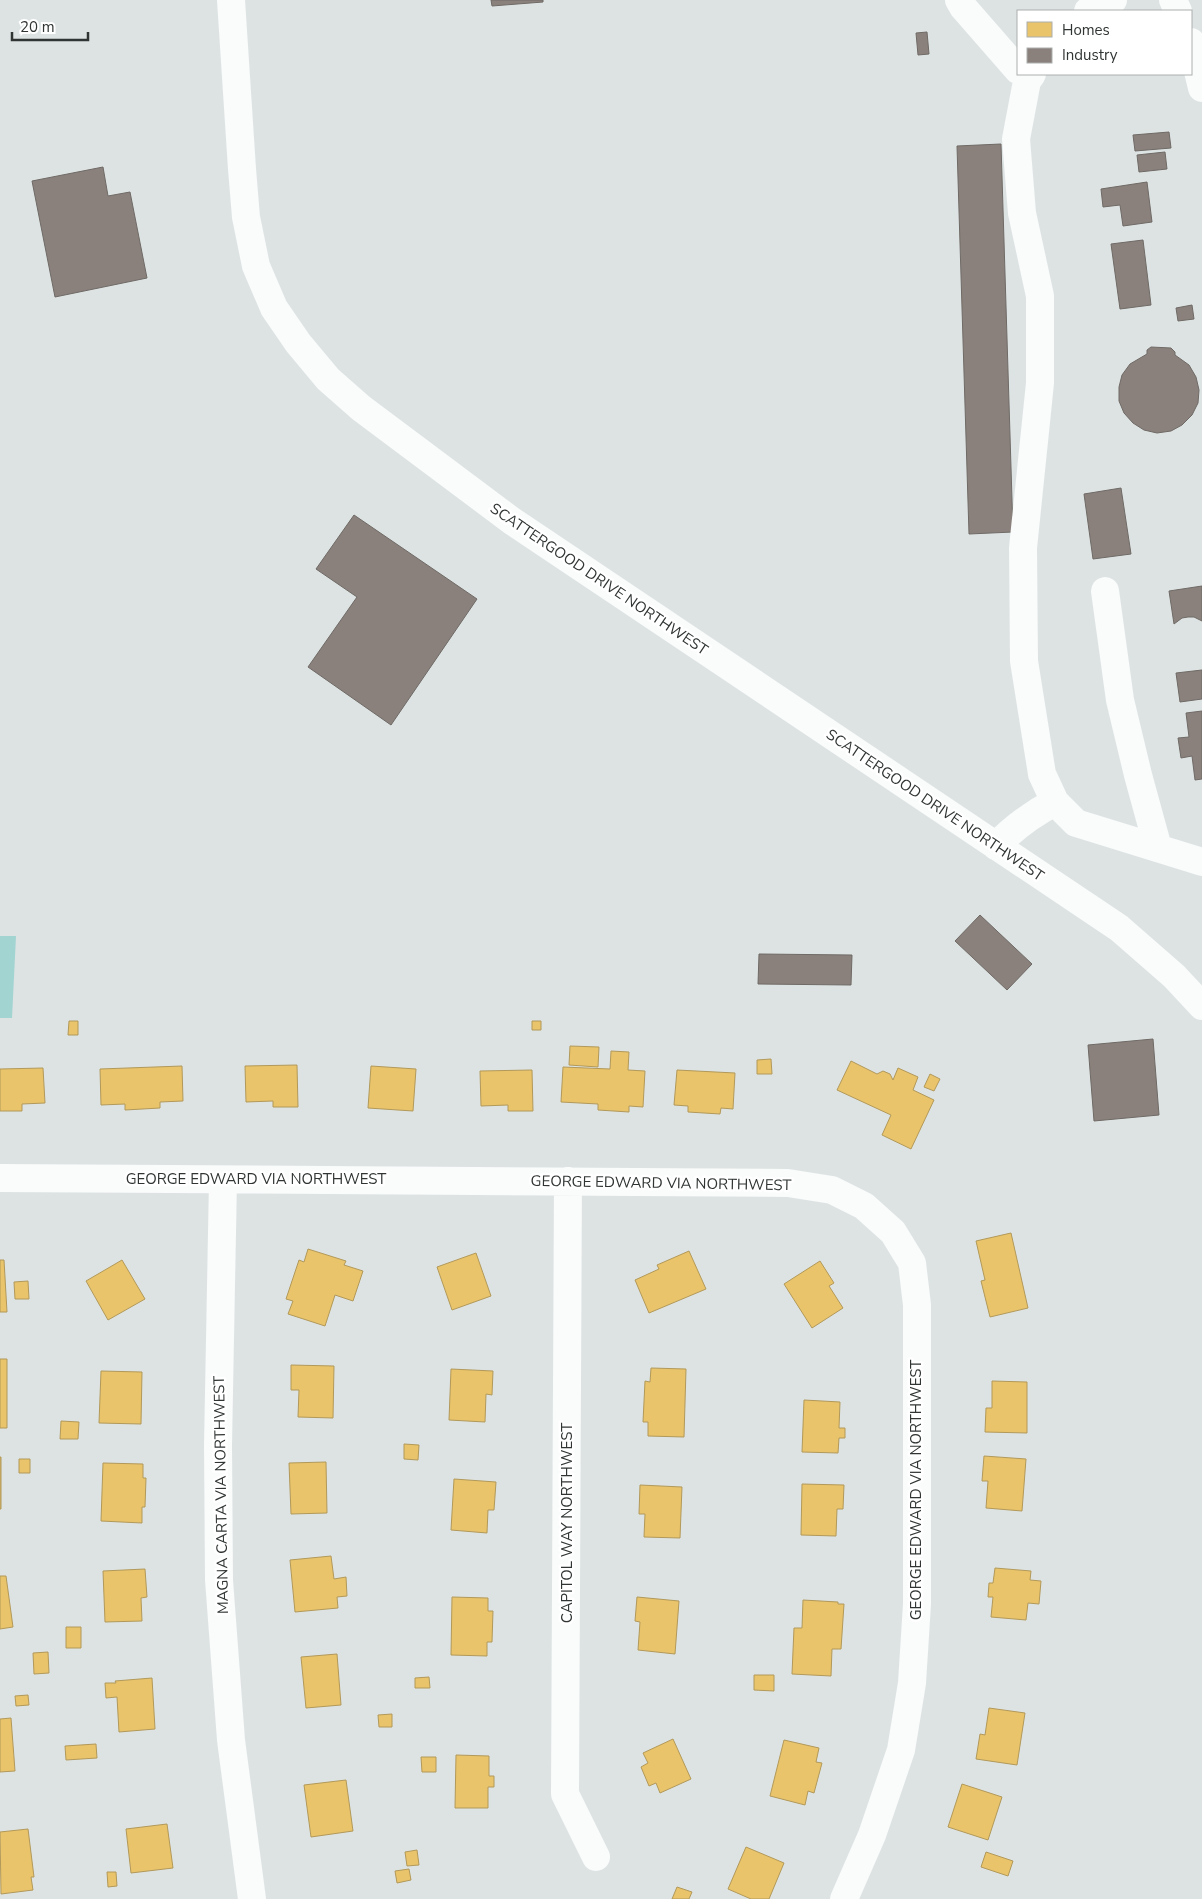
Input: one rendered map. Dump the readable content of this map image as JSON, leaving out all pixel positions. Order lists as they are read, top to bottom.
{
  "streets": {
    "street": [
      "SCATTERGOOD DRIVE NORTHWEST",
      "GEORGE EDWARD VIA NORTHWEST",
      "MAGNA CARTA VIA NORTHWEST",
      "CAPITOL WAY NORTHWEST"
    ]
  },
  "crossings": [
    ["GEORGE EDWARD VIA NORTHWEST", "MAGNA CARTA VIA NORTHWEST"],
    ["GEORGE EDWARD VIA NORTHWEST", "CAPITOL WAY NORTHWEST"]
  ],
  "legend": ["Homes", "Industry"],
  "scale_bar": "20 m"
}
